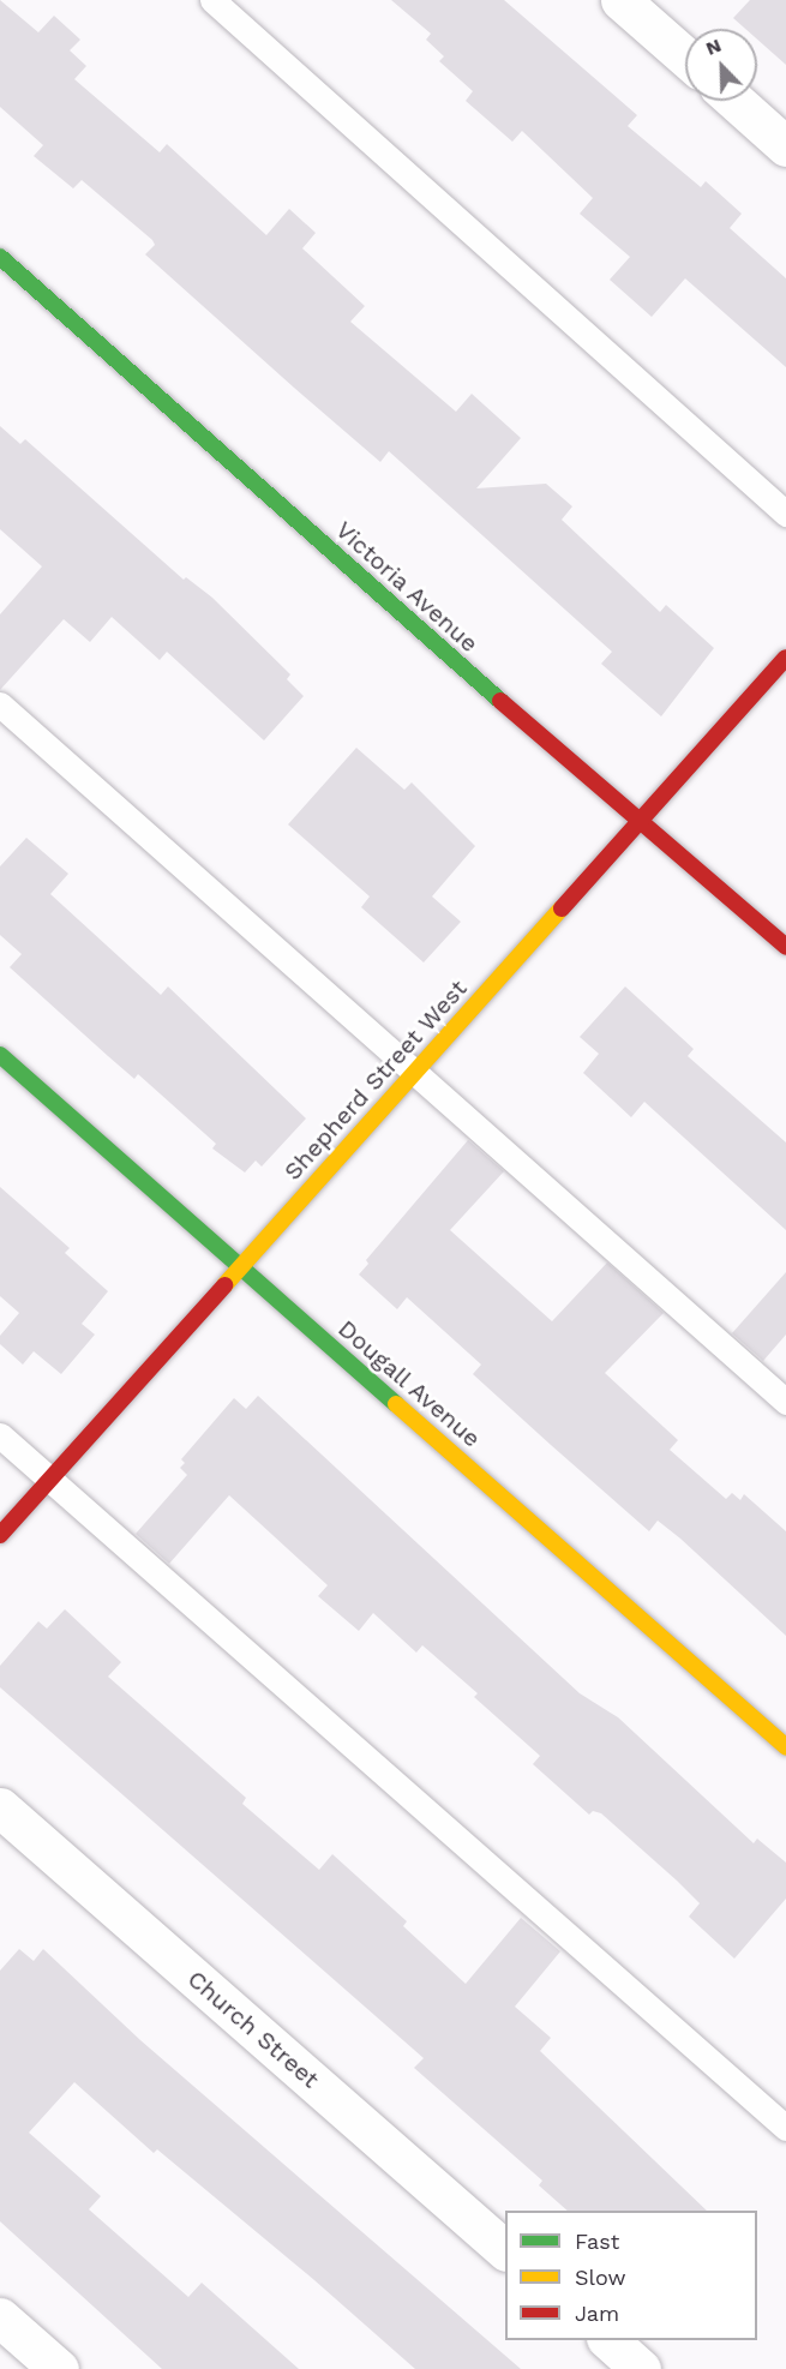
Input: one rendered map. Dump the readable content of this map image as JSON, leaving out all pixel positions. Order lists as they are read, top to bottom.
{
  "streets": {
    "street": [
      "Victoria Avenue",
      "Shepherd Street West",
      "Dougall Avenue",
      "Church Street"
    ]
  },
  "crossings": [
    ["Victoria Avenue", "Shepherd Street West"],
    ["Shepherd Street West", "Dougall Avenue"]
  ],
  "legend": ["Fast", "Slow", "Jam"],
  "north": "top left"
}
